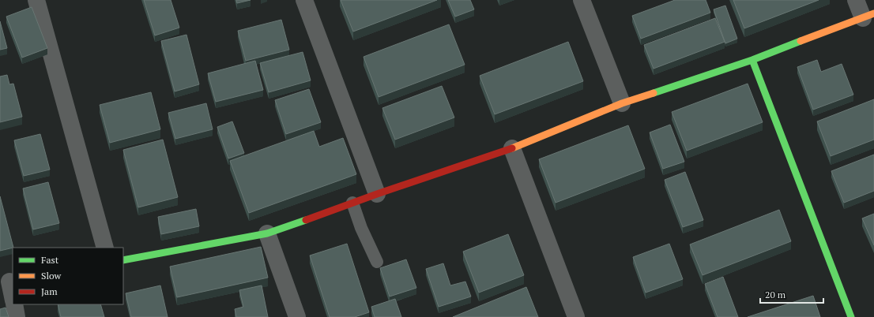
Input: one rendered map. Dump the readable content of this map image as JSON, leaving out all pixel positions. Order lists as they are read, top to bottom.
{
  "legend": ["Fast", "Slow", "Jam"],
  "scale_bar": "20 m"
}
